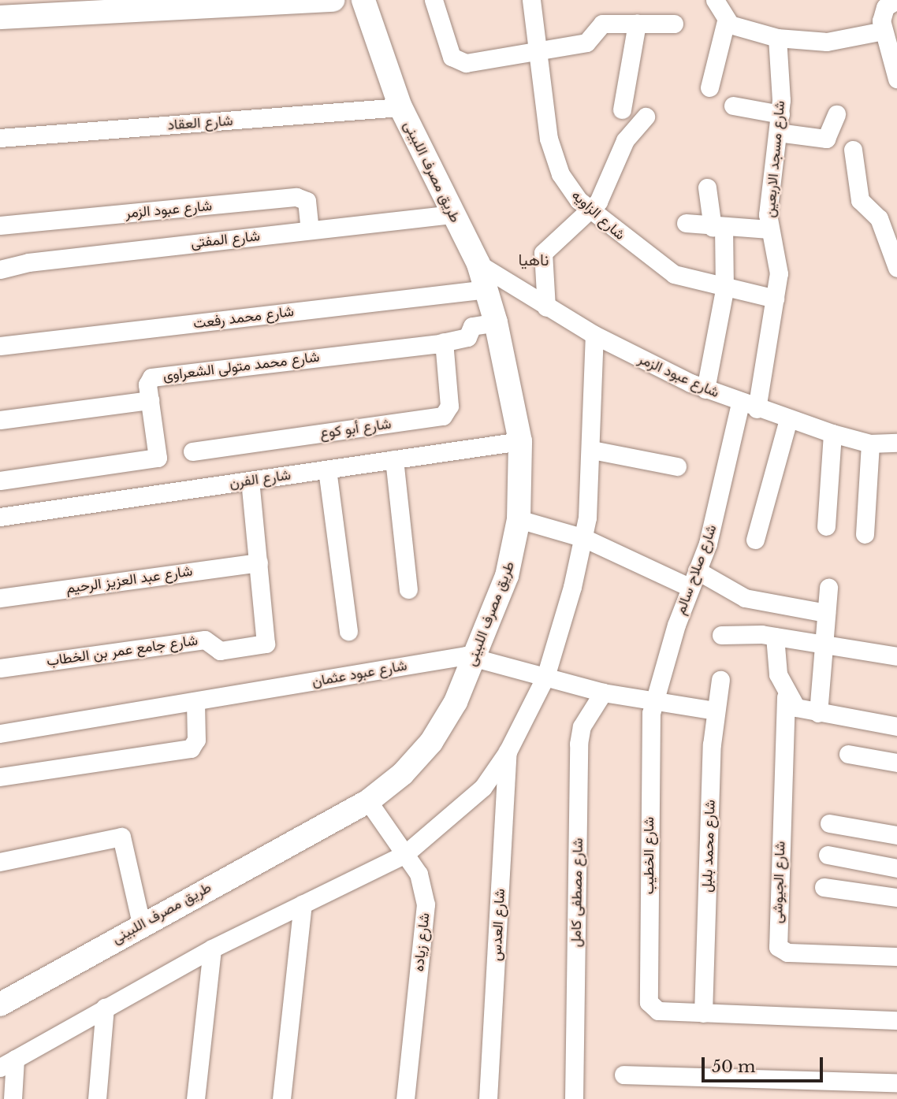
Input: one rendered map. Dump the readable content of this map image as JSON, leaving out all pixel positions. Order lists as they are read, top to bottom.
{
  "streets": {
    "street": [
      "شارع العقاد",
      "شارع مسجد الاربعين",
      "طريق مصرف اللبينى",
      "شارع عبود الزمر",
      "شارع الزاويه",
      "شارع المفتى",
      "شارع محمد رفعت",
      "شارع محمد متولى الشعراوى",
      "شارع أبو كوع",
      "شارع الفرن",
      "شارع صلاح سالم",
      "شارع عبد العزيز الرحيم",
      "شارع جامع عمر بن الخطاب",
      "شارع عبود عثمان",
      "شارع محمد بلبل",
      "شارع الخطيب",
      "شارع الجيوشى",
      "شارع مصطفى كامل",
      "شارع العدس",
      "شارع زياده"
    ]
  },
  "crossings": [
    ["شارع العقاد", "طريق مصرف اللبينى"],
    ["شارع مسجد الاربعين", "شارع عبود الزمر"],
    ["شارع مسجد الاربعين", "شارع الزاويه"],
    ["شارع مسجد الاربعين", "شارع صلاح سالم"],
    ["طريق مصرف اللبينى", "شارع عبود الزمر"],
    ["طريق مصرف اللبينى", "شارع المفتى"],
    ["طريق مصرف اللبينى", "شارع محمد رفعت"],
    ["طريق مصرف اللبينى", "شارع محمد متولى الشعراوى"],
    ["طريق مصرف اللبينى", "شارع الفرن"],
    ["طريق مصرف اللبينى", "شارع عبود عثمان"],
    ["طريق مصرف اللبينى", "شارع زياده"],
    ["شارع عبود الزمر", "شارع المفتى"],
    ["شارع عبود الزمر", "شارع صلاح سالم"],
    ["شارع محمد متولى الشعراوى", "شارع أبو كوع"],
    ["شارع صلاح سالم", "شارع عبود عثمان"],
    ["شارع صلاح سالم", "شارع الخطيب"],
    ["شارع عبد العزيز الرحيم", "شارع جامع عمر بن الخطاب"],
    ["شارع عبود عثمان", "شارع محمد بلبل"],
    ["شارع عبود عثمان", "شارع الخطيب"],
    ["شارع عبود عثمان", "شارع مصطفى كامل"],
    ["شارع محمد بلبل", "شارع الخطيب"]
  ],
  "districts": ["ناهيا"],
  "scale_bar": "50 m"
}
